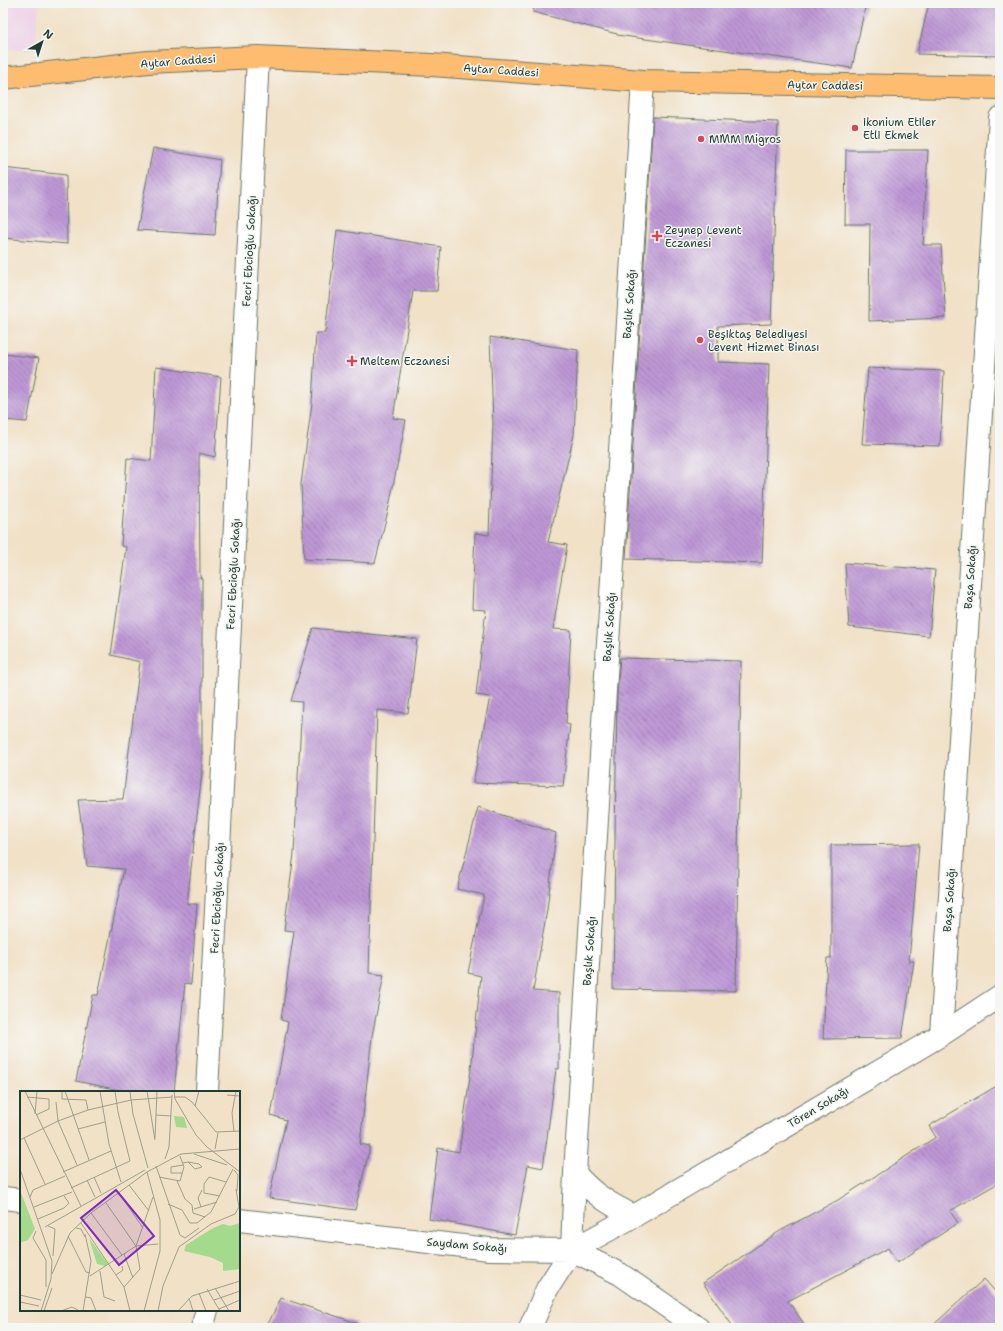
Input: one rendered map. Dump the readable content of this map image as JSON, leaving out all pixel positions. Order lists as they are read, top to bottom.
{
  "streets": {
    "main road": ["Aytar Caddesi"],
    "street": [
      "Fecri Ebcioğlu Sokağı",
      "Başlık Sokağı",
      "Başa Sokağı",
      "Tören Sokağı",
      "Saydam Sokağı"
    ]
  },
  "crossings": [
    ["Aytar Caddesi", "Fecri Ebcioğlu Sokağı"],
    ["Aytar Caddesi", "Başlık Sokağı"],
    ["Başlık Sokağı", "Tören Sokağı"],
    ["Başlık Sokağı", "Saydam Sokağı"],
    ["Başa Sokağı", "Tören Sokağı"],
    ["Tören Sokağı", "Saydam Sokağı"]
  ],
  "places": {
    "other": ["ikonium Etiler Etli Ekmek", "MMM Migros", "Beşiktaş Belediyesi Levent Hizmet Binası"],
    "health": ["Zeynep Levent Eczanesi", "Meltem Eczanesi"]
  },
  "north": "top right"
}
